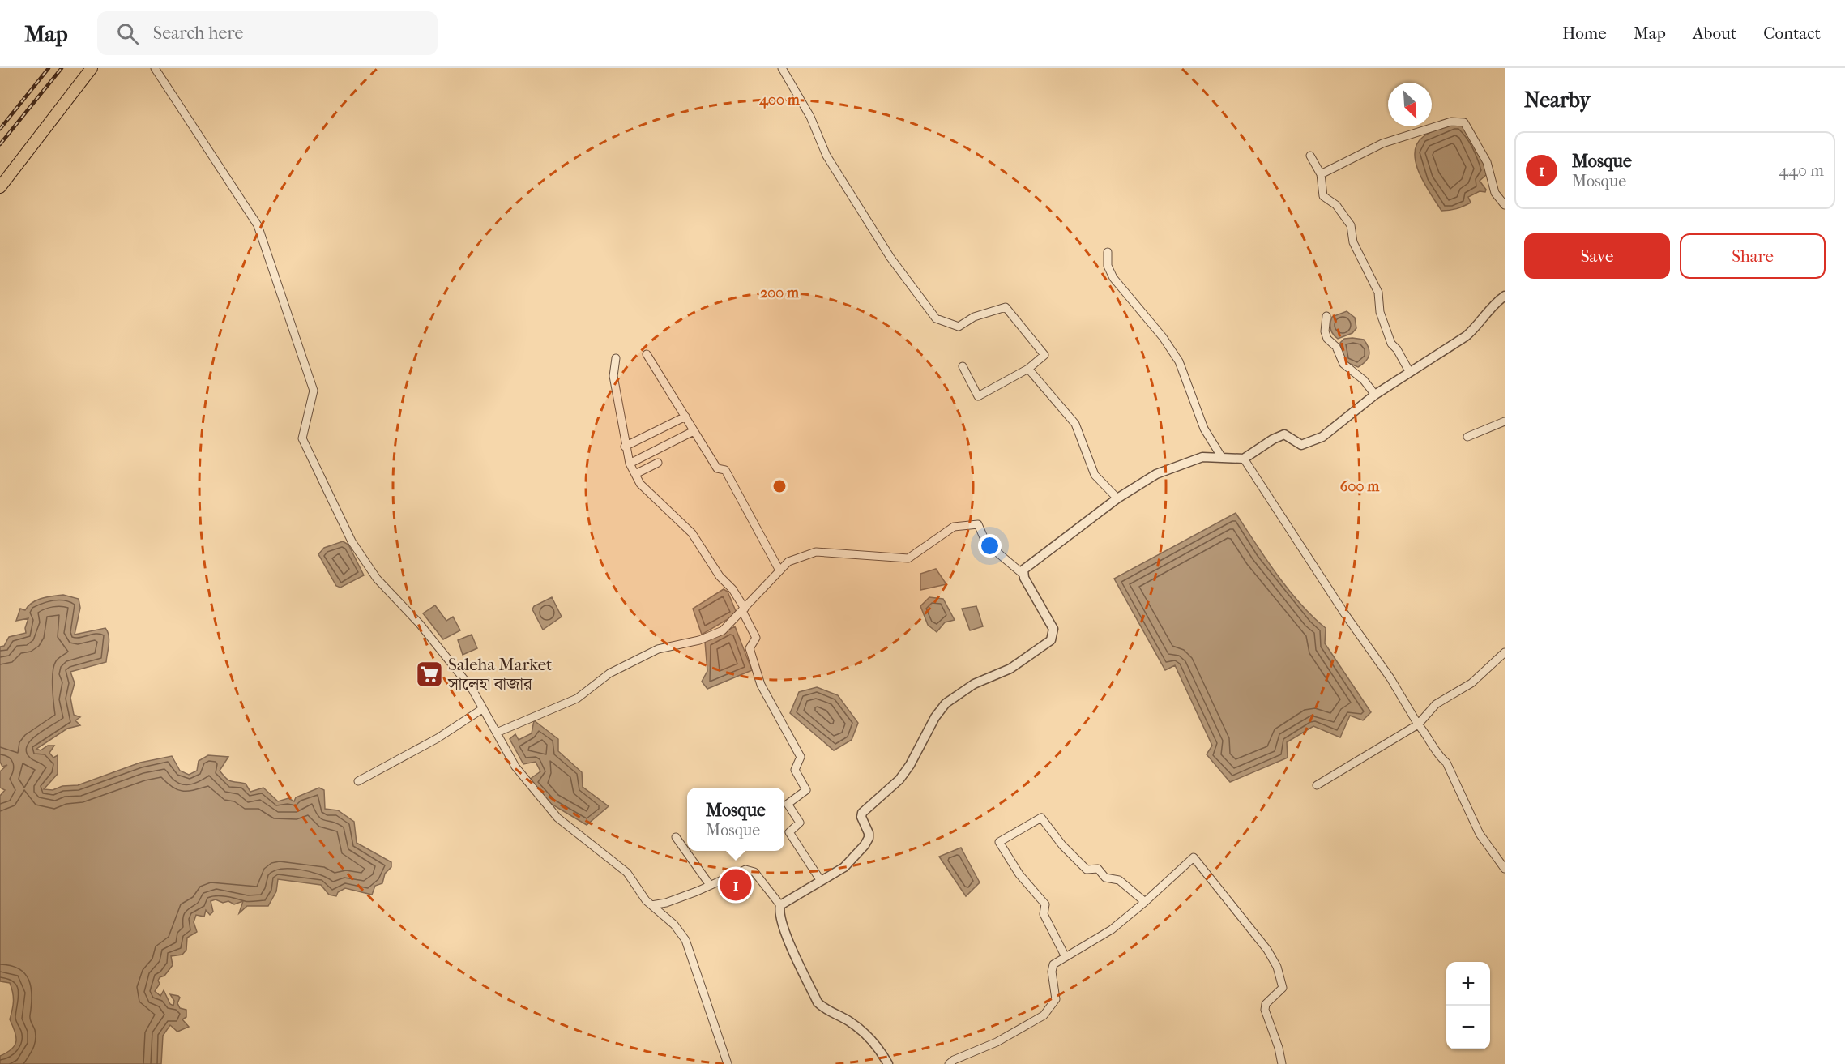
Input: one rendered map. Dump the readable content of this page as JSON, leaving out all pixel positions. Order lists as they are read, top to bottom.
{
  "places": {
    "supermarket": ["Saleha Market সালেহা বাজার"]
  },
  "north": "bottom right",
  "page": {
    "header": "Map",
    "search": "Search here",
    "nav": [
      "Home",
      "Map",
      "About",
      "Contact"
    ],
    "heading": "Nearby",
    "list": [
      {
        "mark": "1",
        "name": "Mosque",
        "note": "Mosque",
        "value": "440 m"
      }
    ],
    "buttons": ["Save", "Share"],
    "popup": ["Mosque", "Mosque"],
    "pins": "1",
    "map_buttons": ["+", "−"]
  },
  "rings": ["400 m", "200 m", "600 m"]
}
